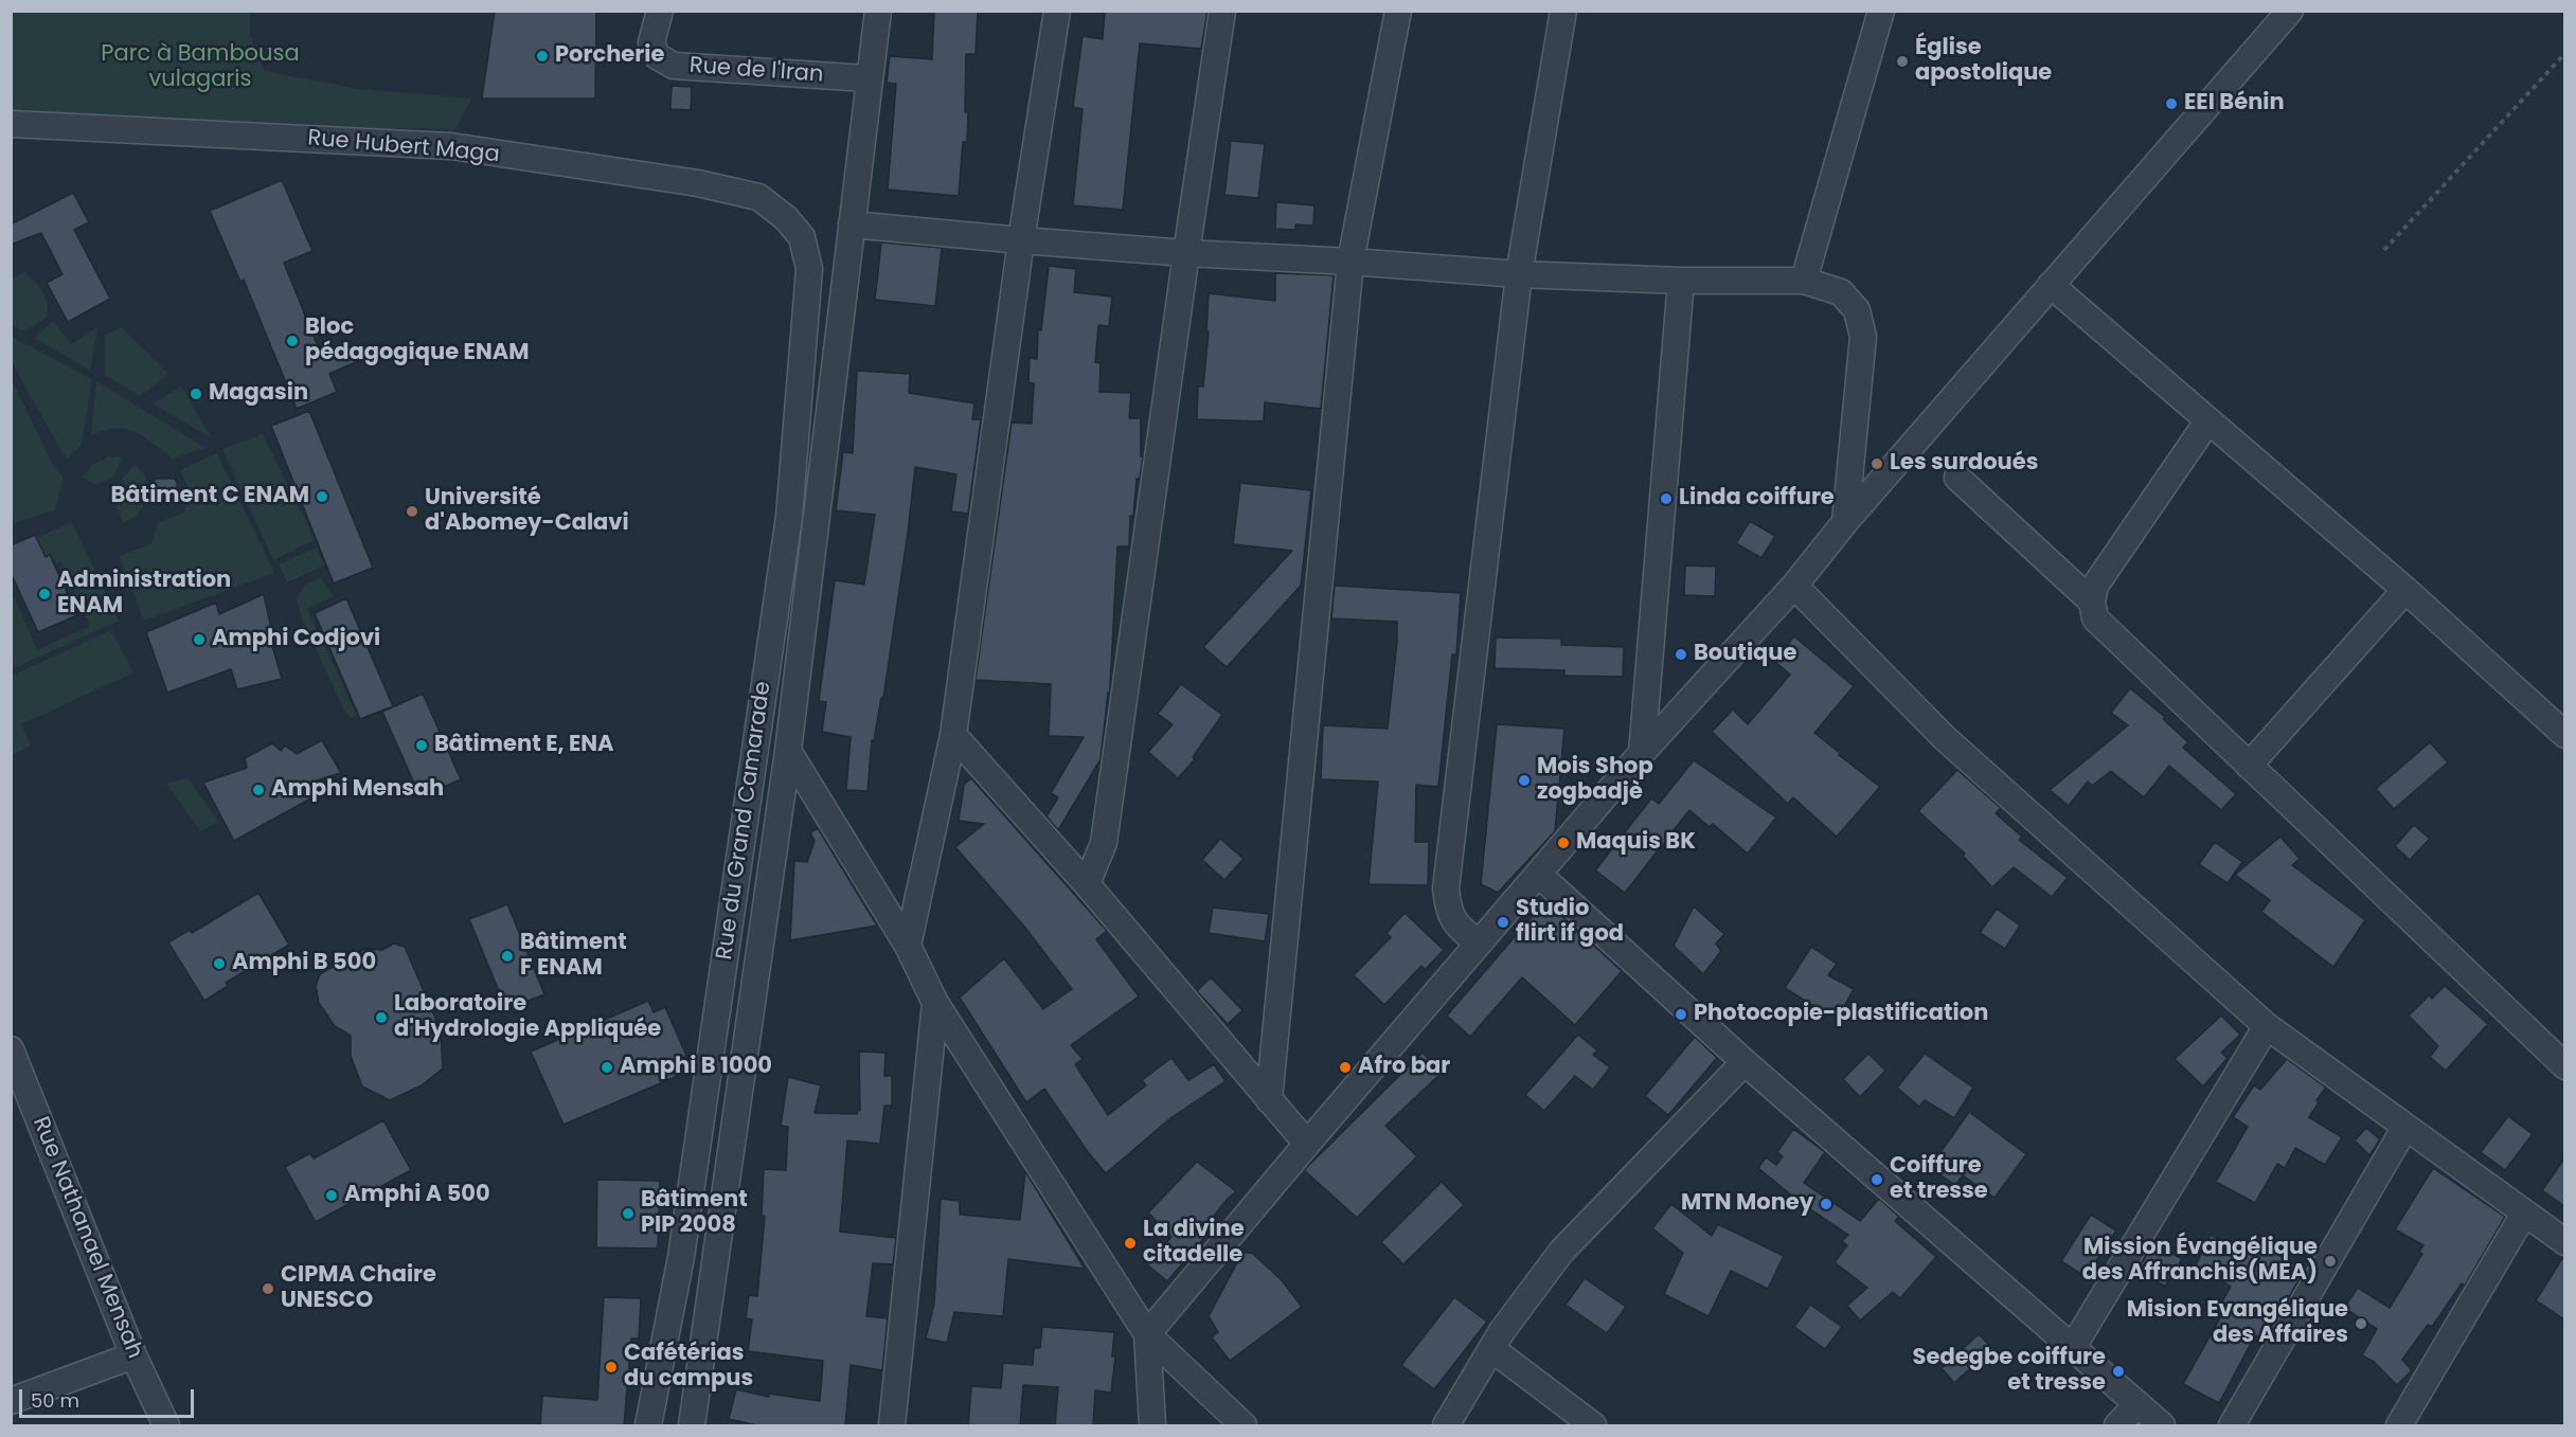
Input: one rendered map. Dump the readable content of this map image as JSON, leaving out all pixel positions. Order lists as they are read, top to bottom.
{
  "streets": {
    "street": [
      "Rue de l'Iran",
      "Rue Hubert Maga",
      "Rue du Grand Camarade",
      "Rue Nathanael Mensah"
    ]
  },
  "crossings": [
    ["Rue Hubert Maga", "Rue du Grand Camarade"]
  ],
  "parks": ["Parc à Bambousa vulagaris"],
  "places": [
    "Porcherie",
    "Église apostolique",
    "EEI Bénin",
    "Bloc pédagogique ENAM",
    "Magasin",
    "Les surdoués",
    "Bâtiment C ENAM",
    "Linda coiffure",
    "Université d'Abomey-Calavi",
    "Administration ENAM",
    "Amphi Codjovi",
    "Boutique",
    "Bâtiment E, ENA",
    "Mois Shop zogbadjè",
    "Amphi Mensah",
    "Maquis BK",
    "Studio flirt if god",
    "Bâtiment F ENAM",
    "Amphi B 500",
    "Photocopie-plastification",
    "Laboratoire d'Hydrologie Appliquée",
    "Amphi B 1000",
    "Afro bar",
    "Coiffure et tresse",
    "Amphi A 500",
    "MTN Money",
    "Bâtiment PIP 2008",
    "La divine citadelle",
    "Mission Évangélique des Affranchis(MEA)",
    "CIPMA Chaire UNESCO",
    "Mision Evangélique des Affaires",
    "Cafétérias du campus",
    "Sedegbe coiffure et tresse"
  ],
  "scale_bar": "50 m"
}
